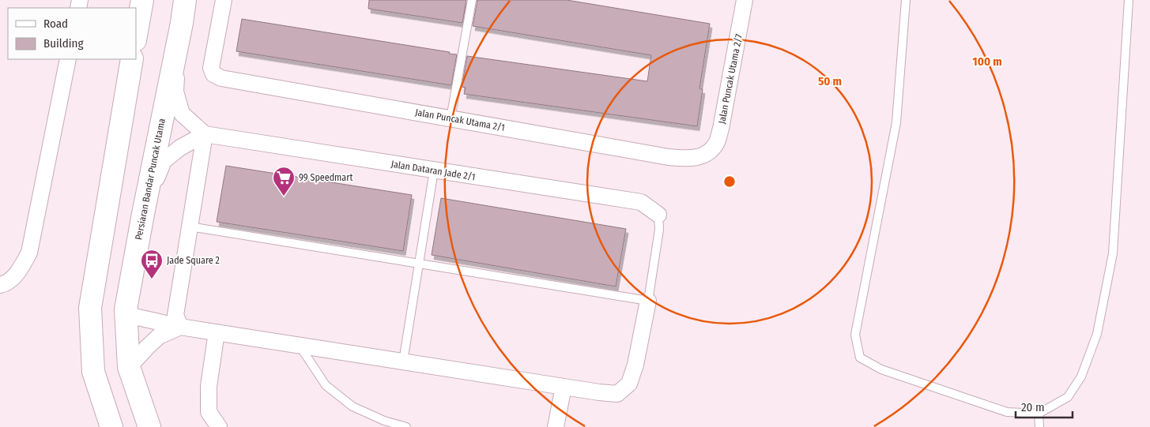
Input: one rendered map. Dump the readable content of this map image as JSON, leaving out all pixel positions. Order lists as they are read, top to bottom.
{
  "streets": {
    "street": [
      "Jalan Puncak Utama 2/7",
      "Jalan Puncak Utama 2/1",
      "Jalan Dataran Jade 2/1",
      "Persiaran Bandar Puncak Utama"
    ]
  },
  "crossings": [
    ["Jalan Puncak Utama 2/7", "Jalan Puncak Utama 2/1"]
  ],
  "places": {
    "supermarket": ["99 Speedmart"],
    "bus stop": ["Jade Square 2"]
  },
  "legend": ["Road", "Building"],
  "scale_bar": "20 m",
  "rings": ["100 m", "50 m"]
}
